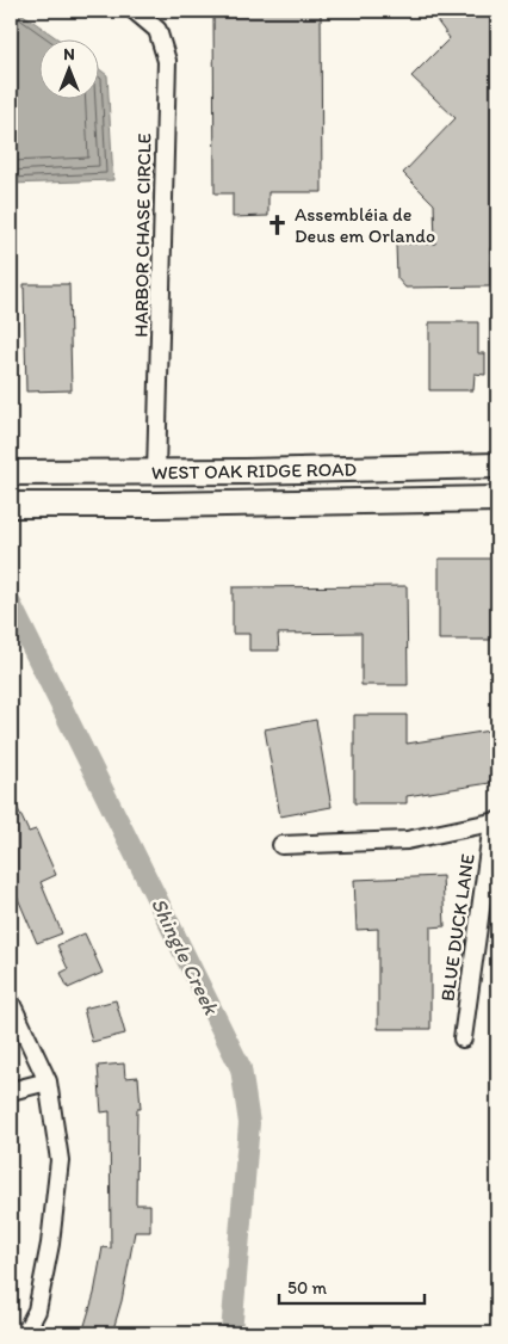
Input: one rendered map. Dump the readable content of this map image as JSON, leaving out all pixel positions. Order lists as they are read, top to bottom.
{
  "streets": {
    "street": ["HARBOR CHASE CIRCLE", "WEST OAK RIDGE ROAD", "BLUE DUCK LANE"]
  },
  "crossings": [
    ["HARBOR CHASE CIRCLE", "WEST OAK RIDGE ROAD"]
  ],
  "water": ["Shingle Creek"],
  "places": {
    "church": ["Assembléia de Deus em Orlando"]
  },
  "scale_bar": "50 m",
  "north": "top"
}
